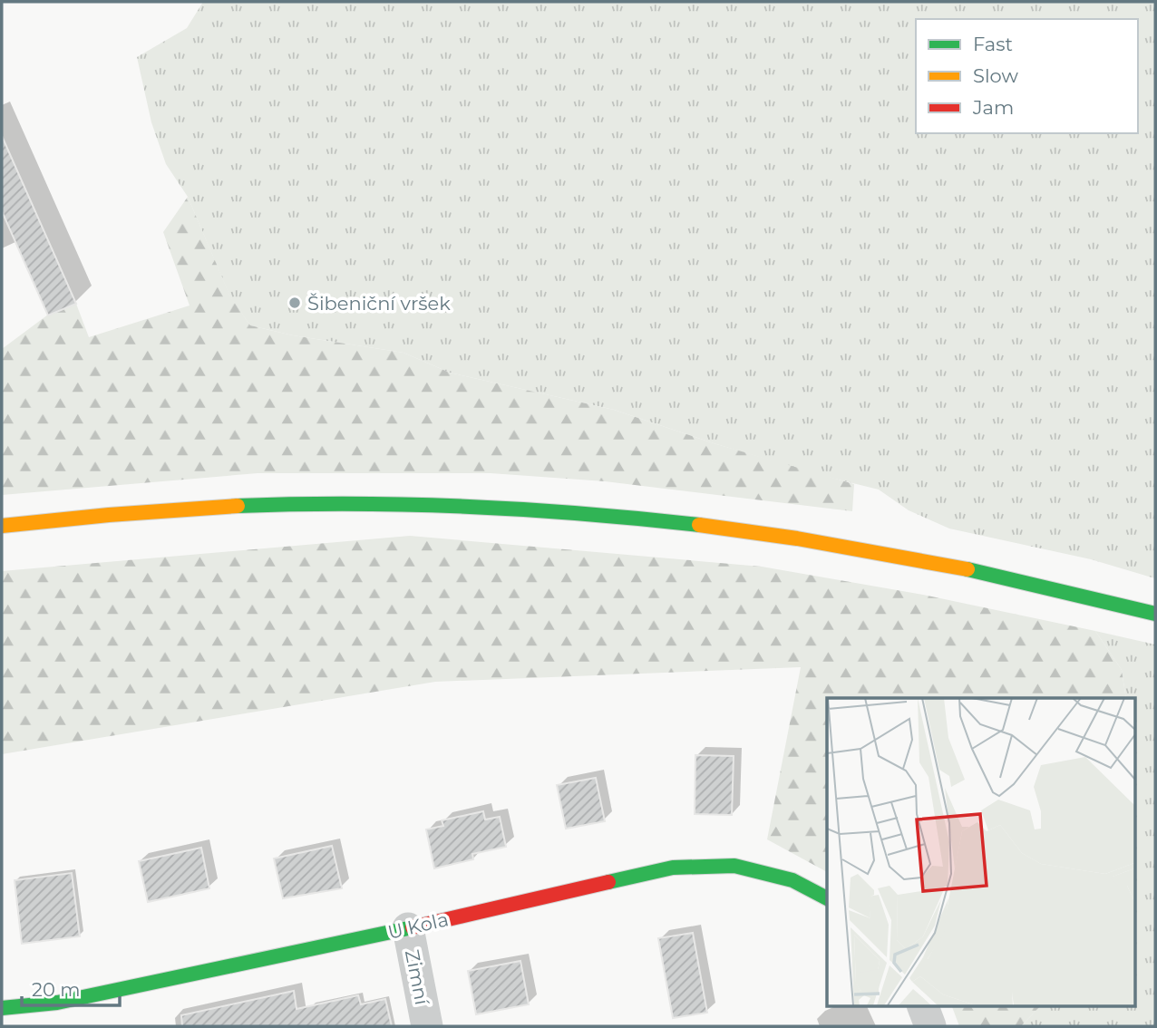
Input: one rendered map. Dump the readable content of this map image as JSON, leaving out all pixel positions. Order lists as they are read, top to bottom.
{
  "streets": {
    "main road": ["U Kola"],
    "street": ["Zimní"]
  },
  "crossings": [
    ["U Kola", "Zimní"]
  ],
  "places": ["Šibeniční vršek"],
  "legend": ["Fast", "Slow", "Jam"],
  "scale_bar": "20 m"
}
